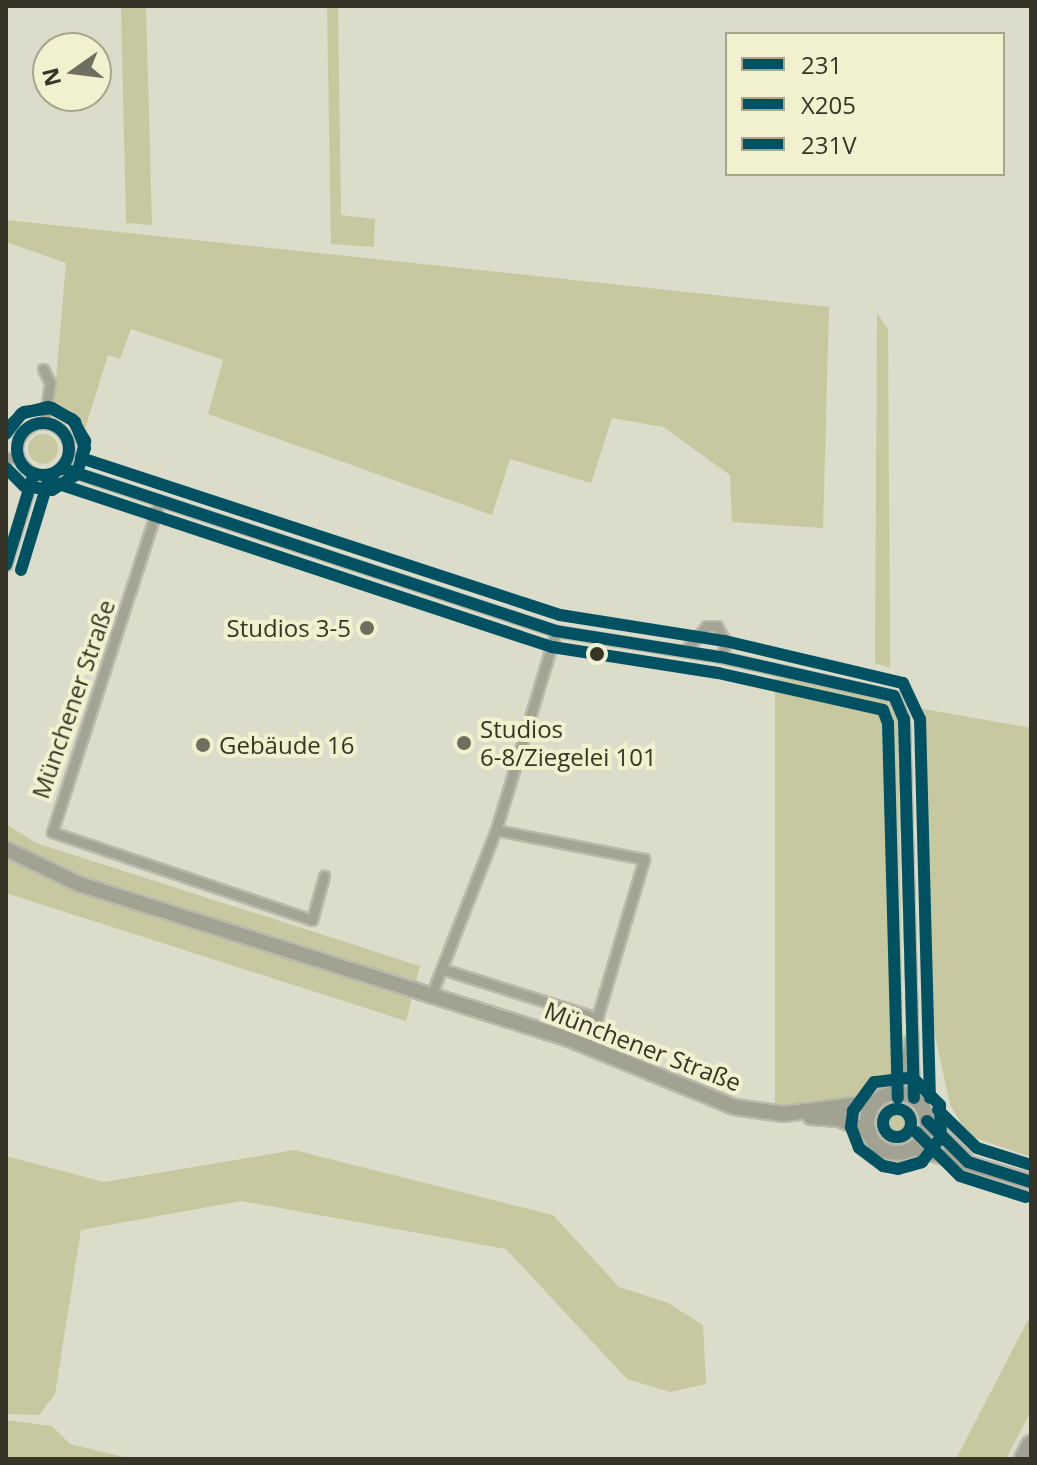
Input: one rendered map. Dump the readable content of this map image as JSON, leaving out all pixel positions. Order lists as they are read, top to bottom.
{
  "streets": {
    "main road": ["Münchener Straße"]
  },
  "places": ["Studios 3-5", "Studios 6-8/Ziegelei 101", "Gebäude 16"],
  "lines": ["transit line 231V", "transit line X205", "transit line 231"],
  "legend": ["231", "X205", "231V"],
  "north": "left"
}
